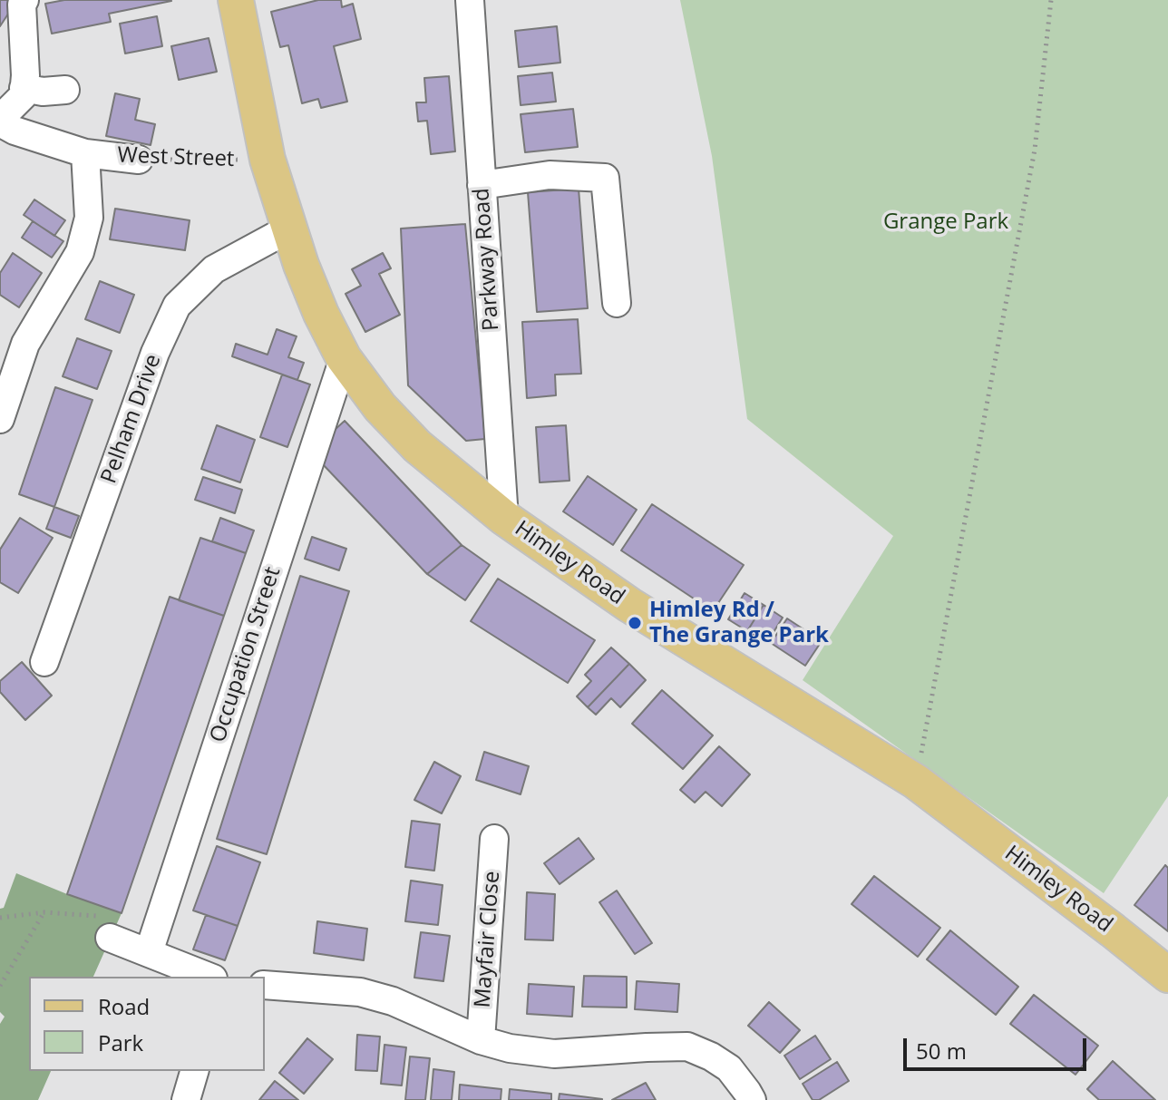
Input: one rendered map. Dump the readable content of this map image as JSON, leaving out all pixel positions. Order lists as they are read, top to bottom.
{
  "streets": {
    "main road": ["Himley Road"],
    "street": [
      "West Street",
      "Parkway Road",
      "Pelham Drive",
      "Occupation Street",
      "Mayfair Close"
    ]
  },
  "crossings": [
    ["West Street", "Himley Road"],
    ["Parkway Road", "Himley Road"],
    ["Pelham Drive", "Himley Road"],
    ["Himley Road", "Occupation Street"]
  ],
  "parks": ["Grange Park"],
  "places": ["Himley Rd / The Grange Park"],
  "legend": ["Road", "Park"],
  "scale_bar": "50 m"
}
